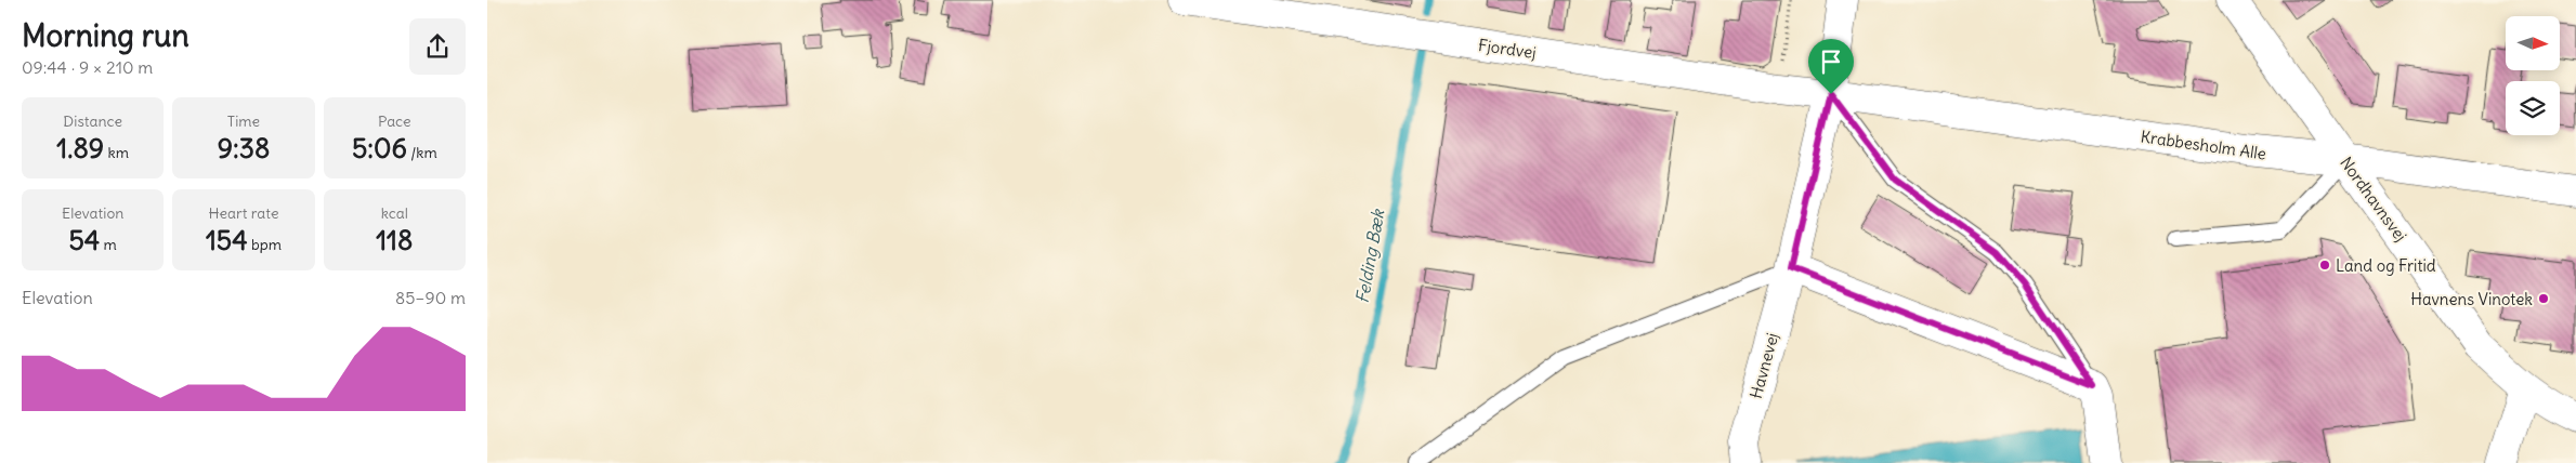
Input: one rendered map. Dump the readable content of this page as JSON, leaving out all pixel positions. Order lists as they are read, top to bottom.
{
  "streets": {
    "street": [
      "Fjordvej",
      "Krabbesholm Alle",
      "Nordhavnsvej",
      "Havnevej"
    ]
  },
  "crossings": [
    ["Fjordvej", "Krabbesholm Alle"],
    ["Fjordvej", "Havnevej"],
    ["Krabbesholm Alle", "Nordhavnsvej"],
    ["Krabbesholm Alle", "Havnevej"]
  ],
  "water": ["Felding Bæk"],
  "places": ["Land og Fritid", "Havnens Vinotek"],
  "north": "right",
  "page": {
    "heading": ["Morning run", "09:44 · 9 × 210 m"],
    "stats": [
      ["Distance", "1.89 km"],
      ["Time", "9:38"],
      ["Pace", "5:06 /km"],
      ["Elevation", "54 m"],
      ["Heart rate", "154 bpm"],
      ["kcal", "118"]
    ],
    "chart": ["Elevation", "85–90 m"]
  }
}
